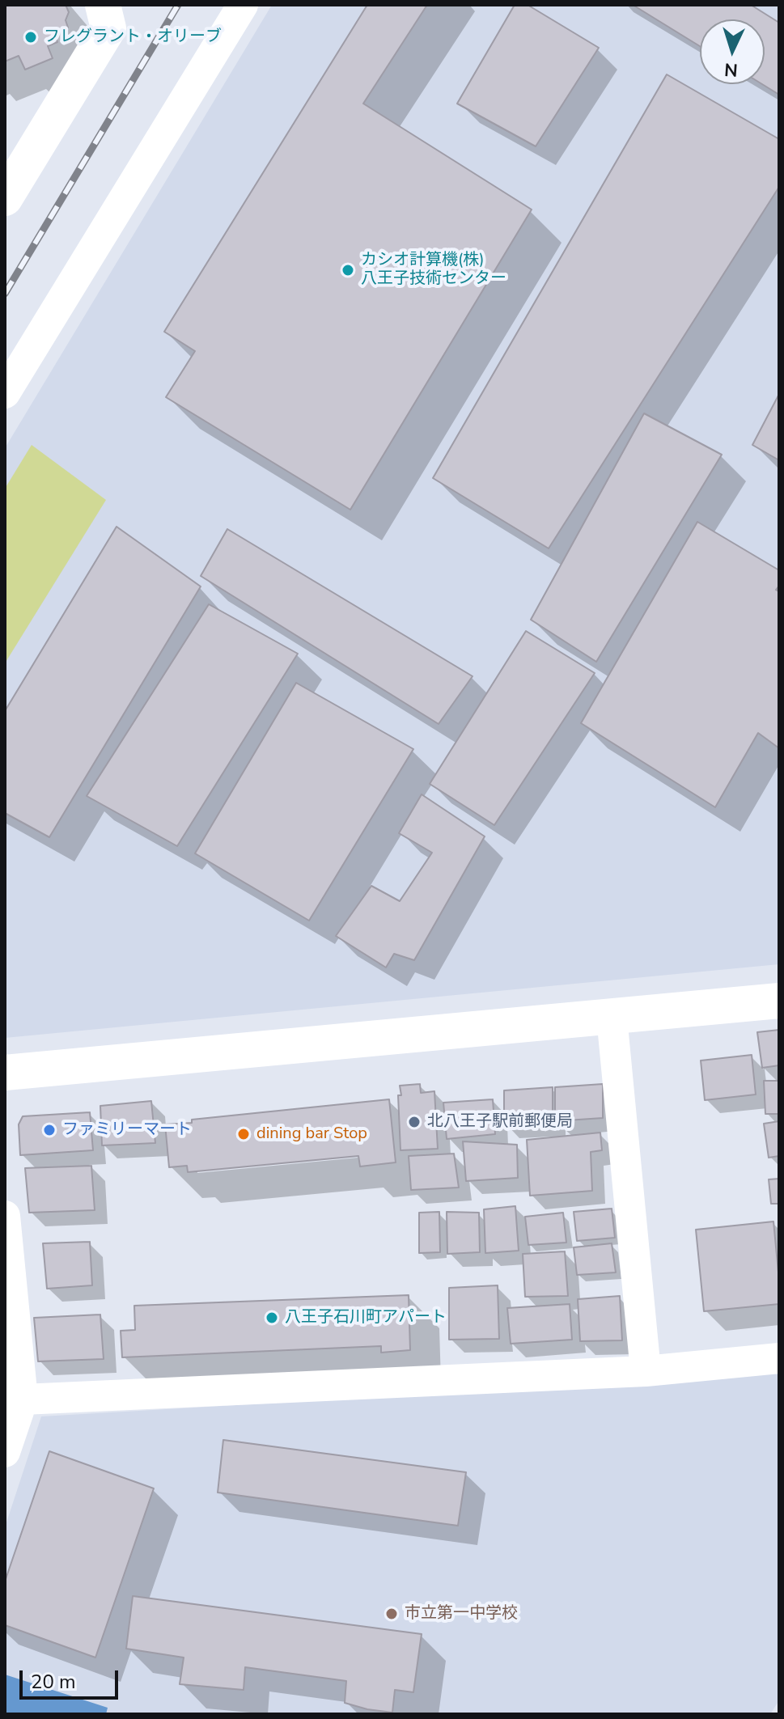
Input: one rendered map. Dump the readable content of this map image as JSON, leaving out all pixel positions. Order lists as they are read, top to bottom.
{
  "places": [
    "フレグラント・オリーブ",
    "カシオ計算機(株) 八王子技術センター",
    "北八王子駅前郵便局",
    "ファミリーマート",
    "dining bar Stop",
    "八王子石川町アパート",
    "市立第一中学校"
  ],
  "scale_bar": "20 m",
  "north": "bottom"
}
